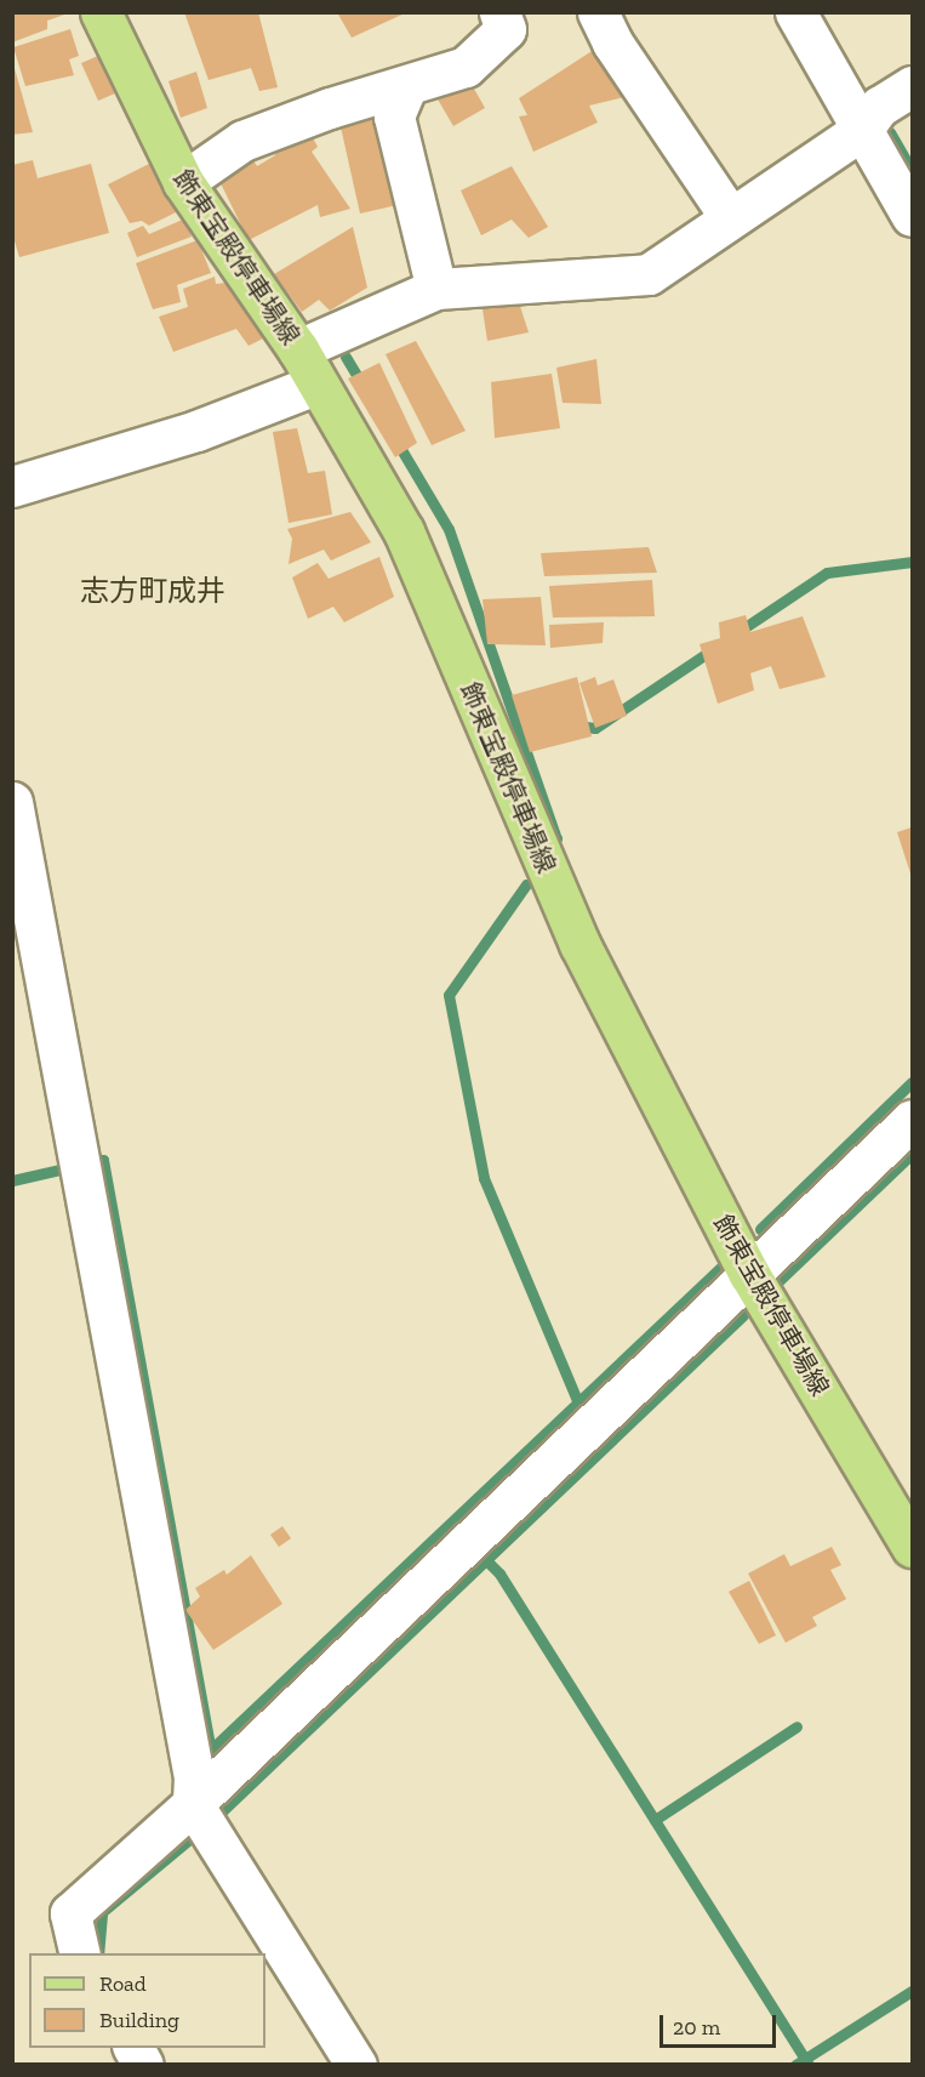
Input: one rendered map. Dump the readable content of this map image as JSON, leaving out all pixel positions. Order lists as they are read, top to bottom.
{
  "streets": {
    "main road": ["飾東宝殿停車場線"]
  },
  "districts": ["志方町成井"],
  "legend": ["Road", "Building"],
  "scale_bar": "20 m"
}
